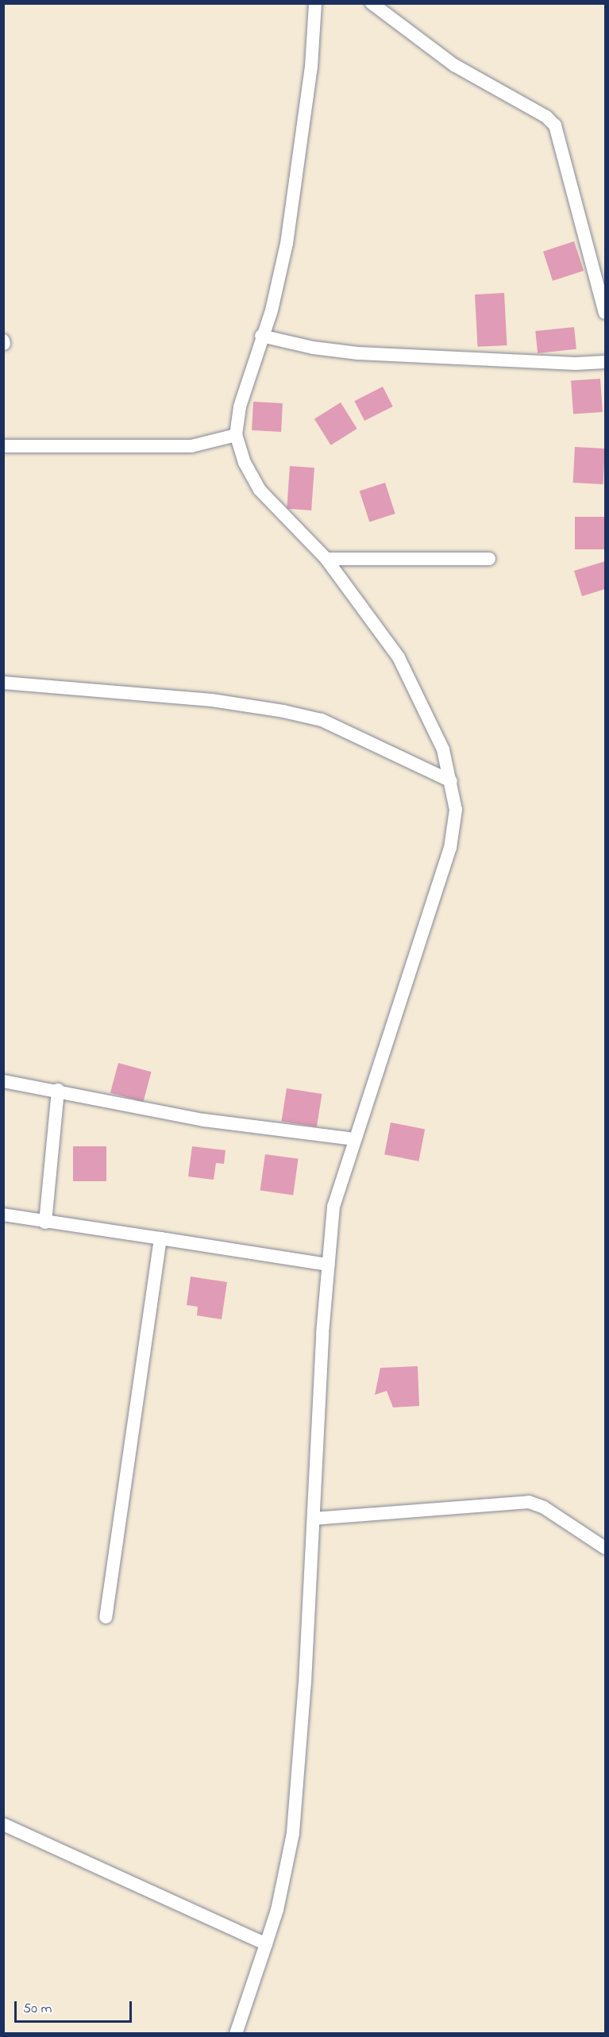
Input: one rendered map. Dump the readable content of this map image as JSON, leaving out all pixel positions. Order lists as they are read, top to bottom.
{
  "scale_bar": "50 m"
}
